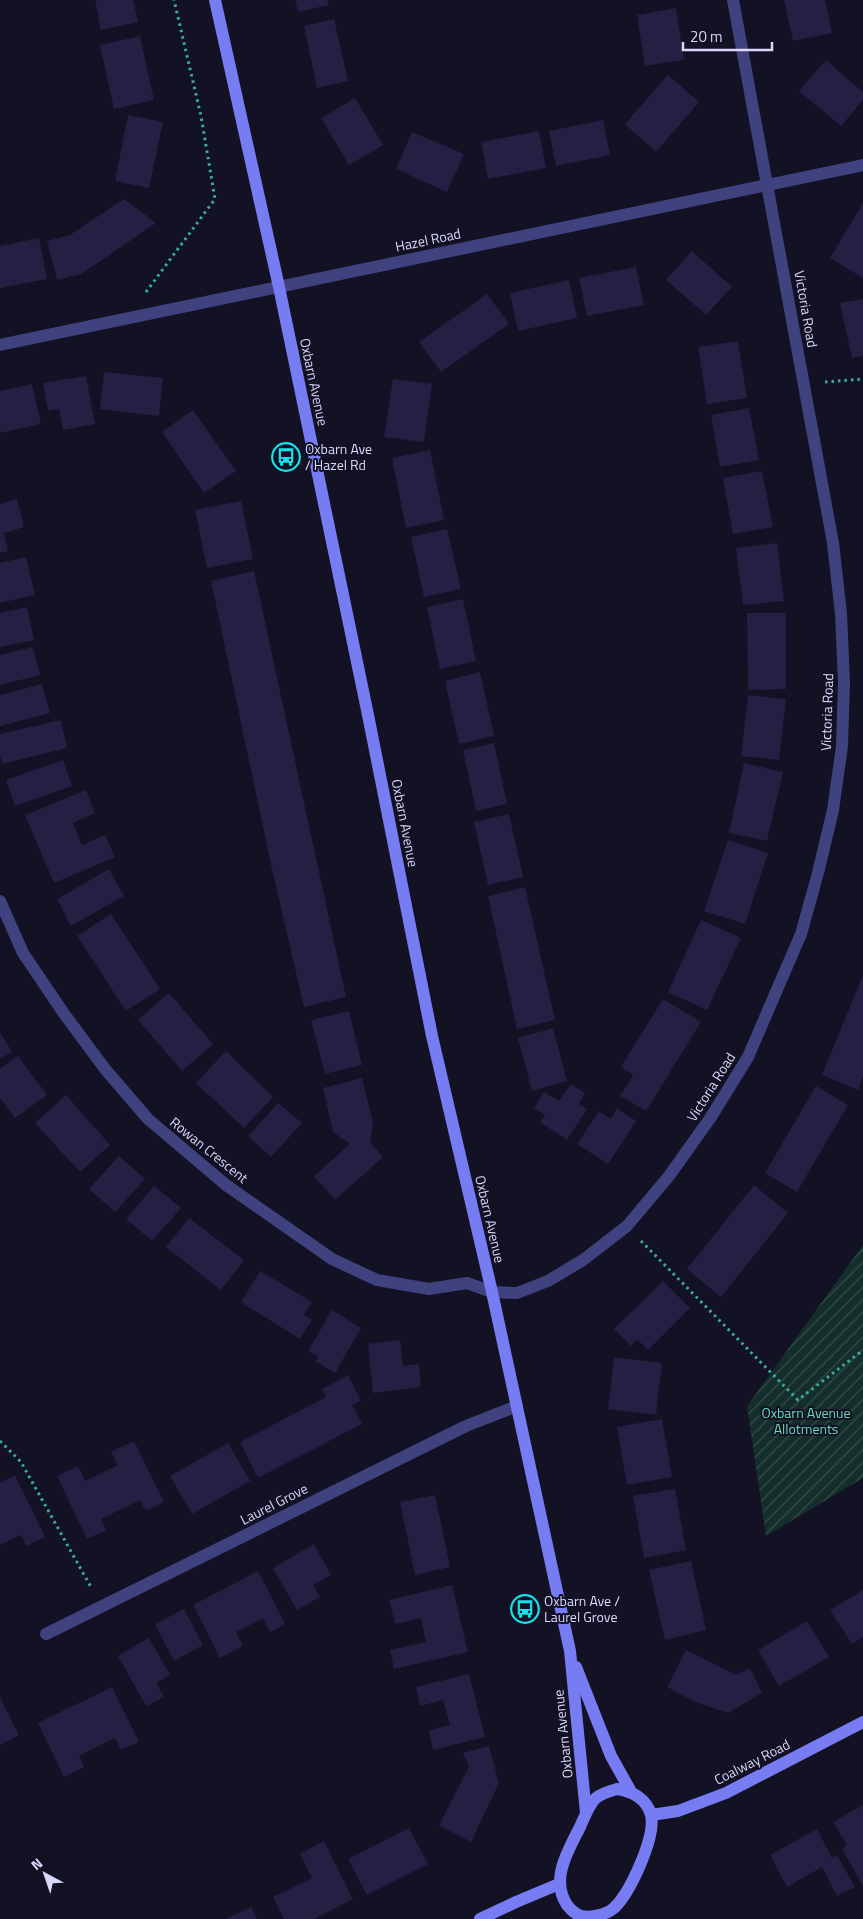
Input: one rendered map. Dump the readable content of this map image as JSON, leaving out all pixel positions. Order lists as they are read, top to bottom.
{
  "streets": {
    "street": [
      "Hazel Road",
      "Victoria Road",
      "Oxbarn Avenue",
      "Rowan Crescent",
      "Laurel Grove",
      "Coalway Road"
    ]
  },
  "crossings": [
    ["Hazel Road", "Victoria Road"],
    ["Hazel Road", "Oxbarn Avenue"],
    ["Victoria Road", "Oxbarn Avenue"],
    ["Victoria Road", "Rowan Crescent"],
    ["Oxbarn Avenue", "Rowan Crescent"],
    ["Oxbarn Avenue", "Laurel Grove"],
    ["Oxbarn Avenue", "Coalway Road"]
  ],
  "parks": ["Oxbarn Avenue Allotments"],
  "places": {
    "bus stop": ["Oxbarn Ave / Hazel Rd", "Oxbarn Ave / Laurel Grove"]
  },
  "scale_bar": "20 m",
  "north": "top left"
}
